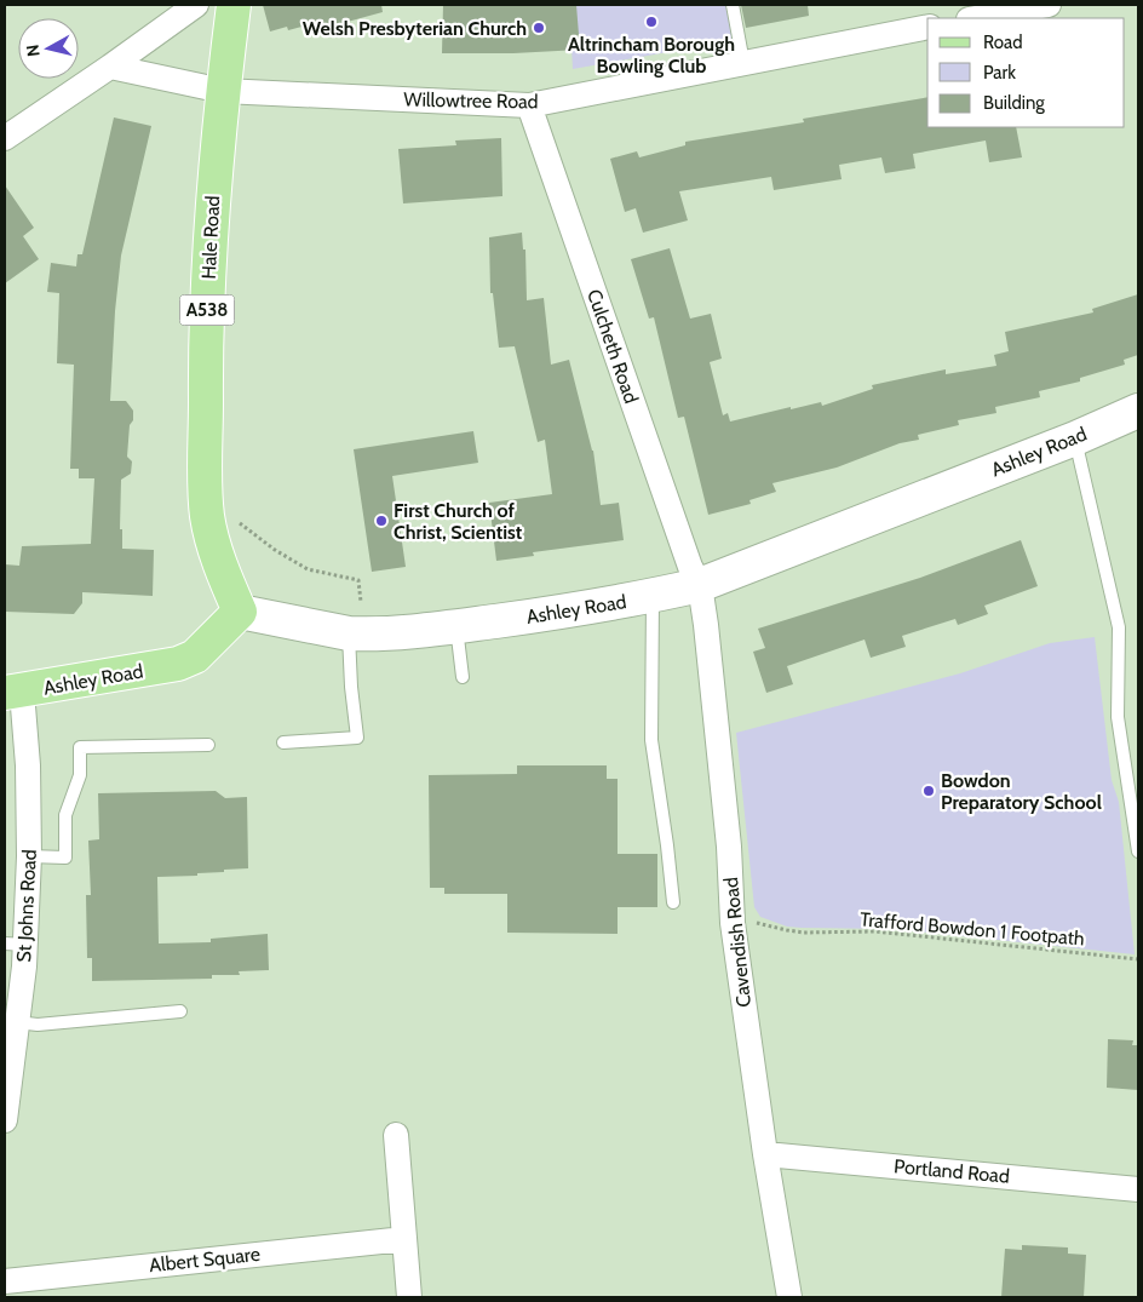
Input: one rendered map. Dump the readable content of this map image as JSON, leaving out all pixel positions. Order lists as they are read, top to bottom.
{
  "streets": {
    "main road": ["Hale Road", "A538", "Ashley Road"],
    "street": [
      "Willowtree Road",
      "Culcheth Road",
      "St Johns Road",
      "Cavendish Road",
      "Portland Road",
      "Albert Square"
    ],
    "path": ["Trafford Bowdon 1 Footpath"]
  },
  "crossings": [
    ["Willowtree Road", "Hale Road"],
    ["Willowtree Road", "Culcheth Road"],
    ["Hale Road", "Ashley Road"],
    ["Culcheth Road", "Ashley Road"],
    ["Culcheth Road", "Cavendish Road"],
    ["Ashley Road", "St Johns Road"],
    ["Ashley Road", "Cavendish Road"],
    ["Trafford Bowdon 1 Footpath", "Cavendish Road"],
    ["Cavendish Road", "Portland Road"]
  ],
  "places": [
    "Altrincham Borough Bowling Club",
    "Welsh Presbyterian Church",
    "First Church of Christ, Scientist",
    "Bowdon Preparatory School"
  ],
  "legend": ["Road", "Park", "Building"],
  "north": "left"
}
